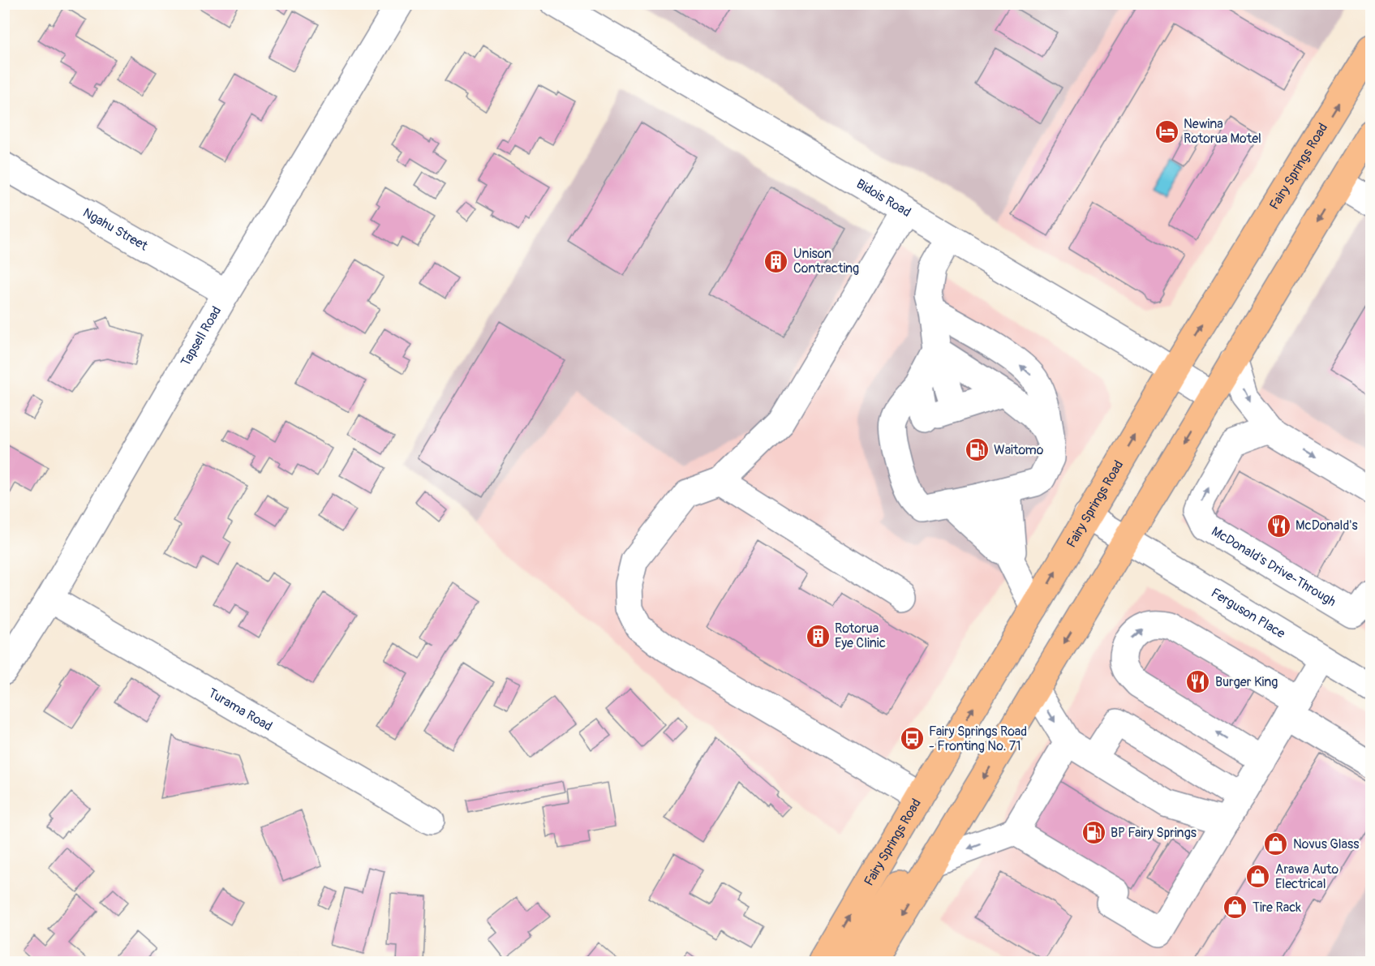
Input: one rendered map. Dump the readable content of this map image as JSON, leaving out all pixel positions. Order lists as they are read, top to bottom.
{
  "streets": {
    "highway": ["Fairy Springs Road"],
    "street": [
      "Bidois Road",
      "Ngahu Street",
      "Tapsell Road",
      "McDonald's Drive-Through",
      "Ferguson Place",
      "Turama Road"
    ]
  },
  "crossings": [
    ["Fairy Springs Road", "Bidois Road"],
    ["Fairy Springs Road", "Ferguson Place"],
    ["Ngahu Street", "Tapsell Road"],
    ["Tapsell Road", "Turama Road"]
  ],
  "places": {
    "hotel": ["Newina Rotorua Motel"],
    "building": ["Unison Contracting", "Rotorua Eye Clinic"],
    "fuel station": ["Waitomo", "BP Fairy Springs"],
    "restaurant": ["McDonald's", "Burger King"],
    "bus stop": ["Fairy Springs Road - Fronting No. 71"],
    "shop": ["Novus Glass", "Arawa Auto Electrical", "Tire Rack"]
  }
}
